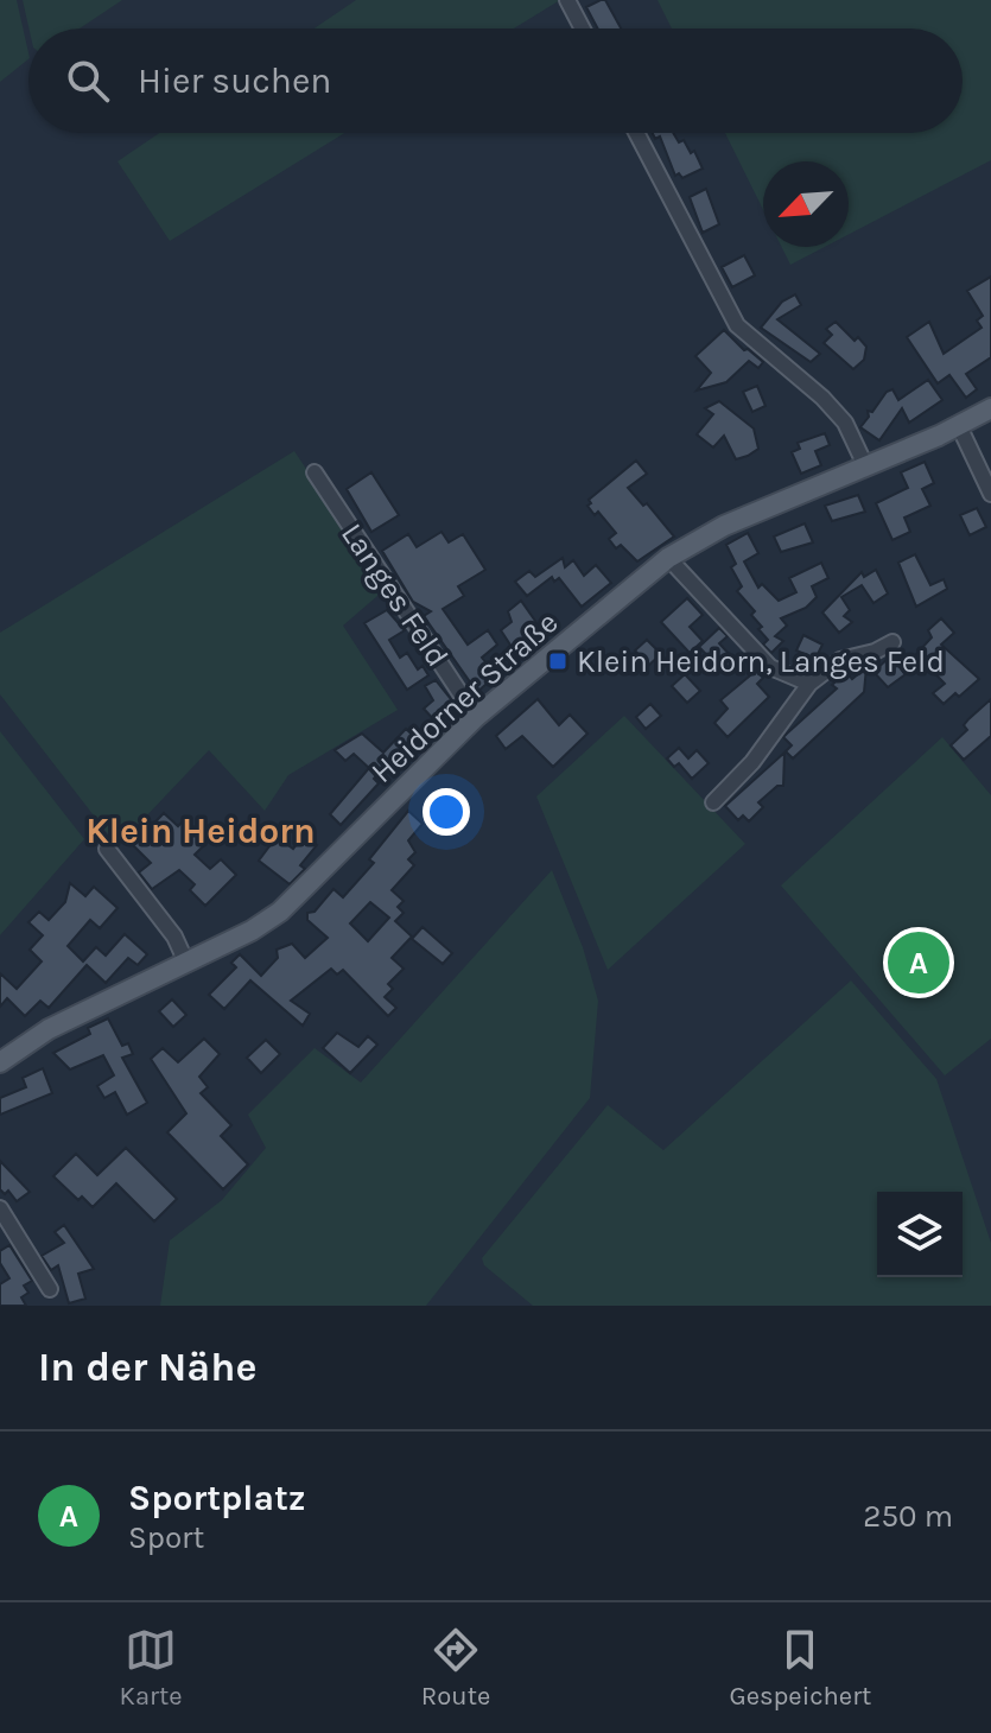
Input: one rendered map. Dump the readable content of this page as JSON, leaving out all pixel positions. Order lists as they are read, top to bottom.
{
  "streets": {
    "main road": ["Heidorner Straße"],
    "street": ["Langes Feld"]
  },
  "crossings": [
    ["Langes Feld", "Heidorner Straße"]
  ],
  "districts": ["Klein Heidorn"],
  "places": {
    "transit": ["Klein Heidorn, Langes Feld"]
  },
  "north": "bottom left",
  "page": {
    "search": "Hier suchen",
    "pins": "A",
    "heading": "In der Nähe",
    "list": [
      {
        "mark": "A",
        "name": "Sportplatz",
        "note": "Sport",
        "value": "250 m"
      }
    ],
    "nav": ["Karte", "Route", "Gespeichert"]
  }
}
